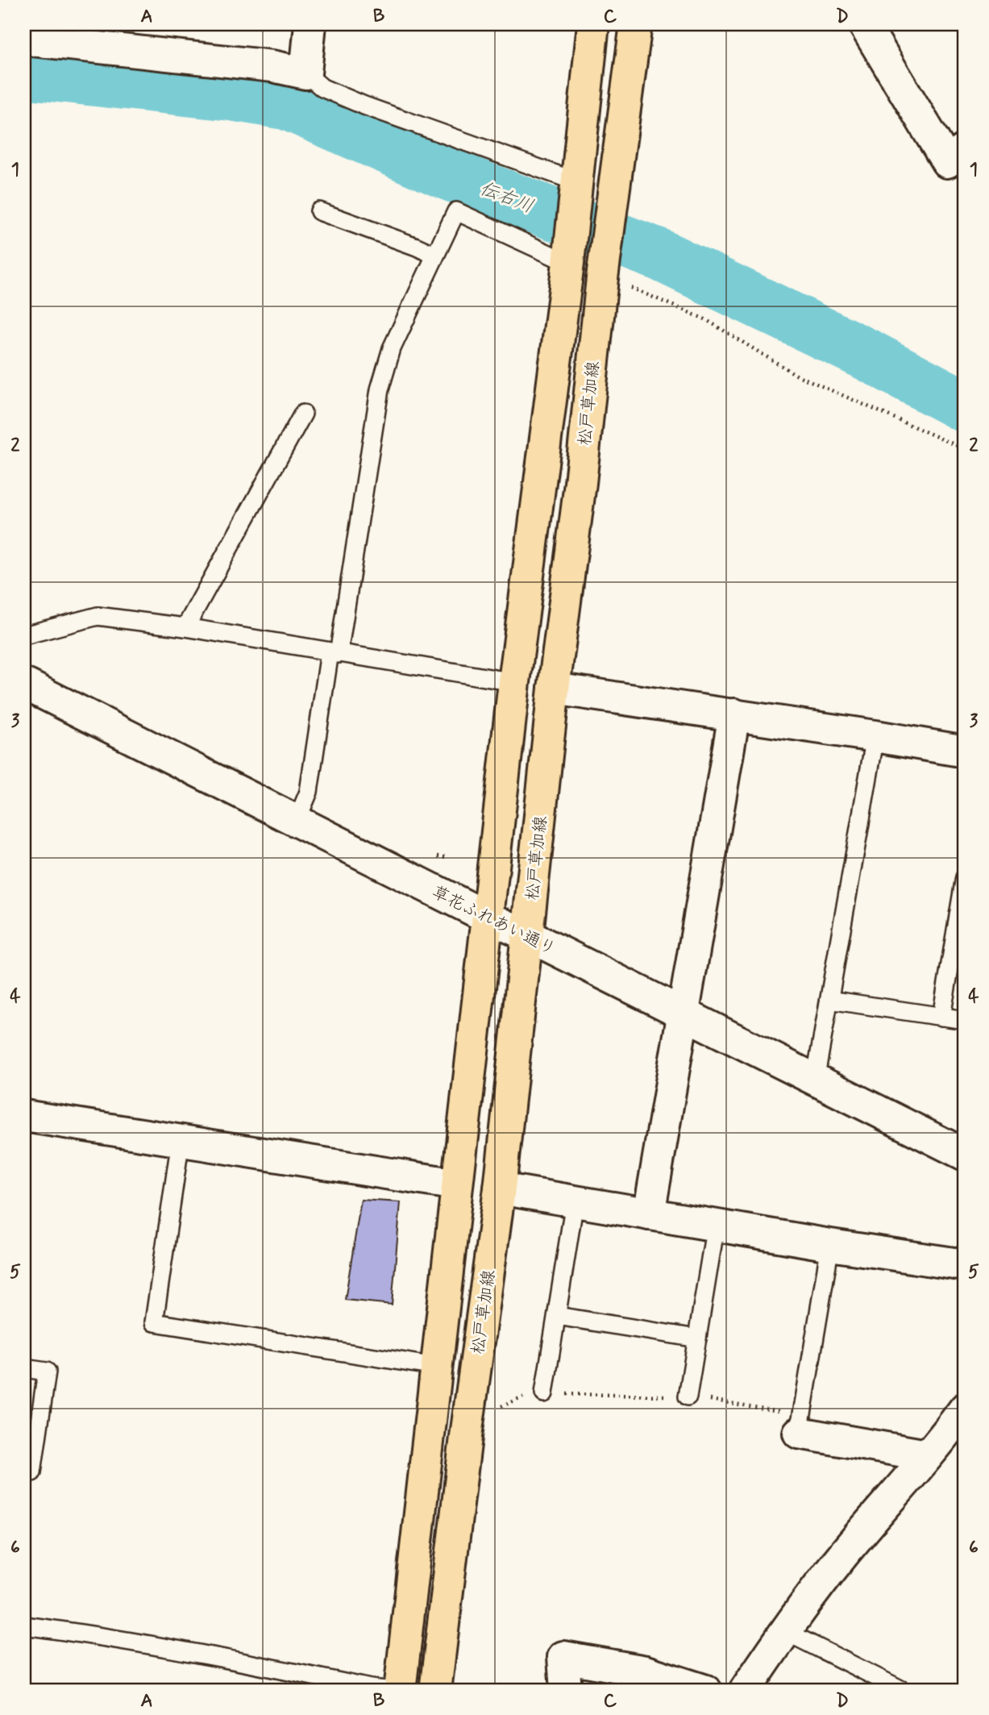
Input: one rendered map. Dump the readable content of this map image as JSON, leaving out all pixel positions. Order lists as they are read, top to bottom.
{
  "streets": {
    "main road": ["松戸草加線"],
    "street": ["草花ふれあい通り"]
  },
  "crossings": [
    ["松戸草加線", "草花ふれあい通り"]
  ],
  "water": ["伝右川"],
  "grid": {
    "columns": [
      "A",
      "B",
      "C",
      "D"
    ],
    "rows": [
      "1",
      "2",
      "3",
      "4",
      "5",
      "6"
    ]
  }
}
